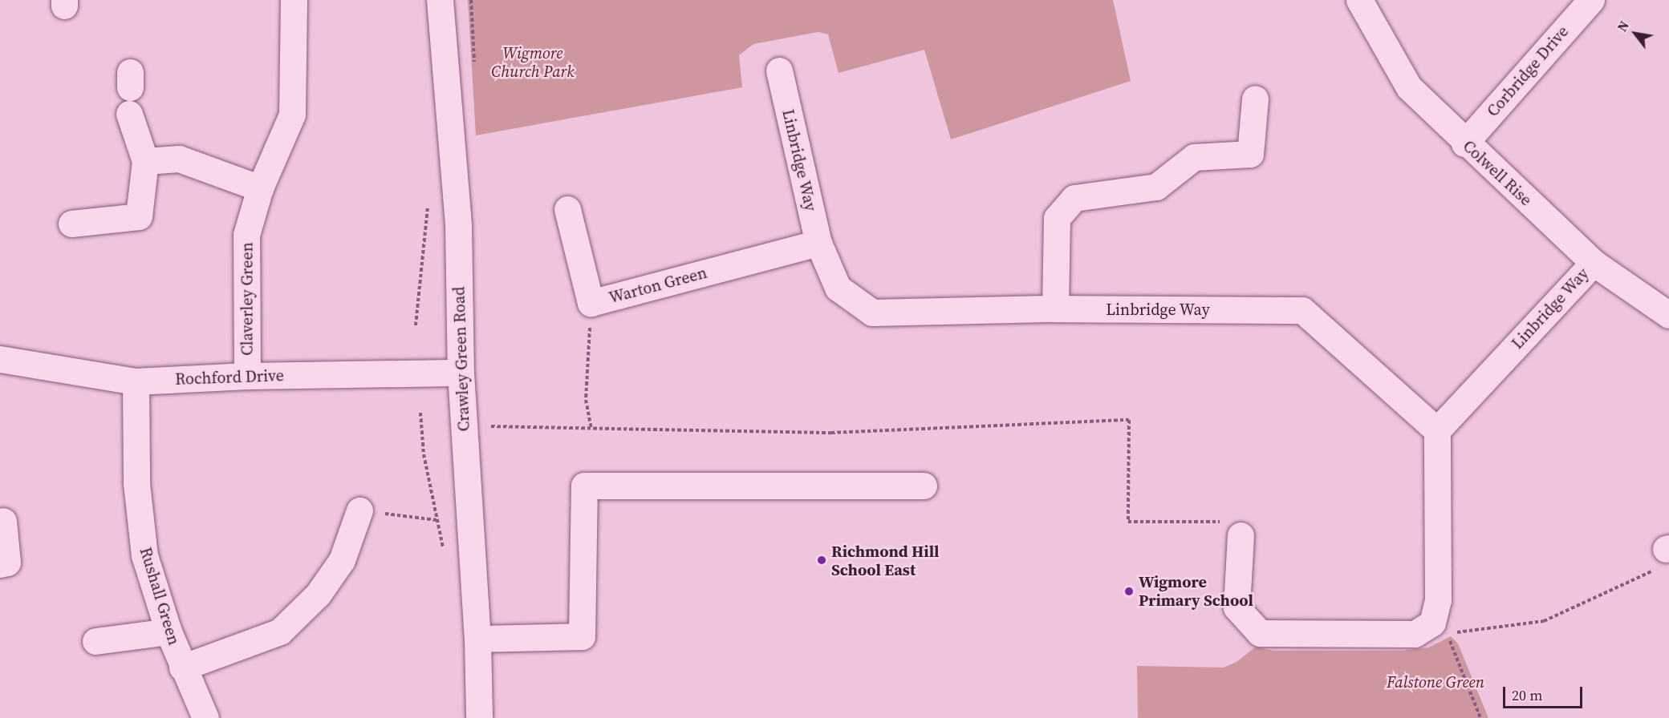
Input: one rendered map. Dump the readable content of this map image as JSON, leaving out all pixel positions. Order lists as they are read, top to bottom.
{
  "streets": {
    "street": [
      "Corbridge Drive",
      "Linbridge Way",
      "Colwell Rise",
      "Warton Green",
      "Claverley Green",
      "Crawley Green Road",
      "Rochford Drive",
      "Rushall Green"
    ]
  },
  "crossings": [
    ["Corbridge Drive", "Colwell Rise"],
    ["Linbridge Way", "Colwell Rise"],
    ["Linbridge Way", "Warton Green"],
    ["Claverley Green", "Rochford Drive"],
    ["Crawley Green Road", "Rochford Drive"],
    ["Rochford Drive", "Rushall Green"]
  ],
  "parks": ["Wigmore Church Park", "Falstone Green"],
  "places": ["Richmond Hill School East", "Wigmore Primary School"],
  "scale_bar": "20 m",
  "north": "top left"
}
